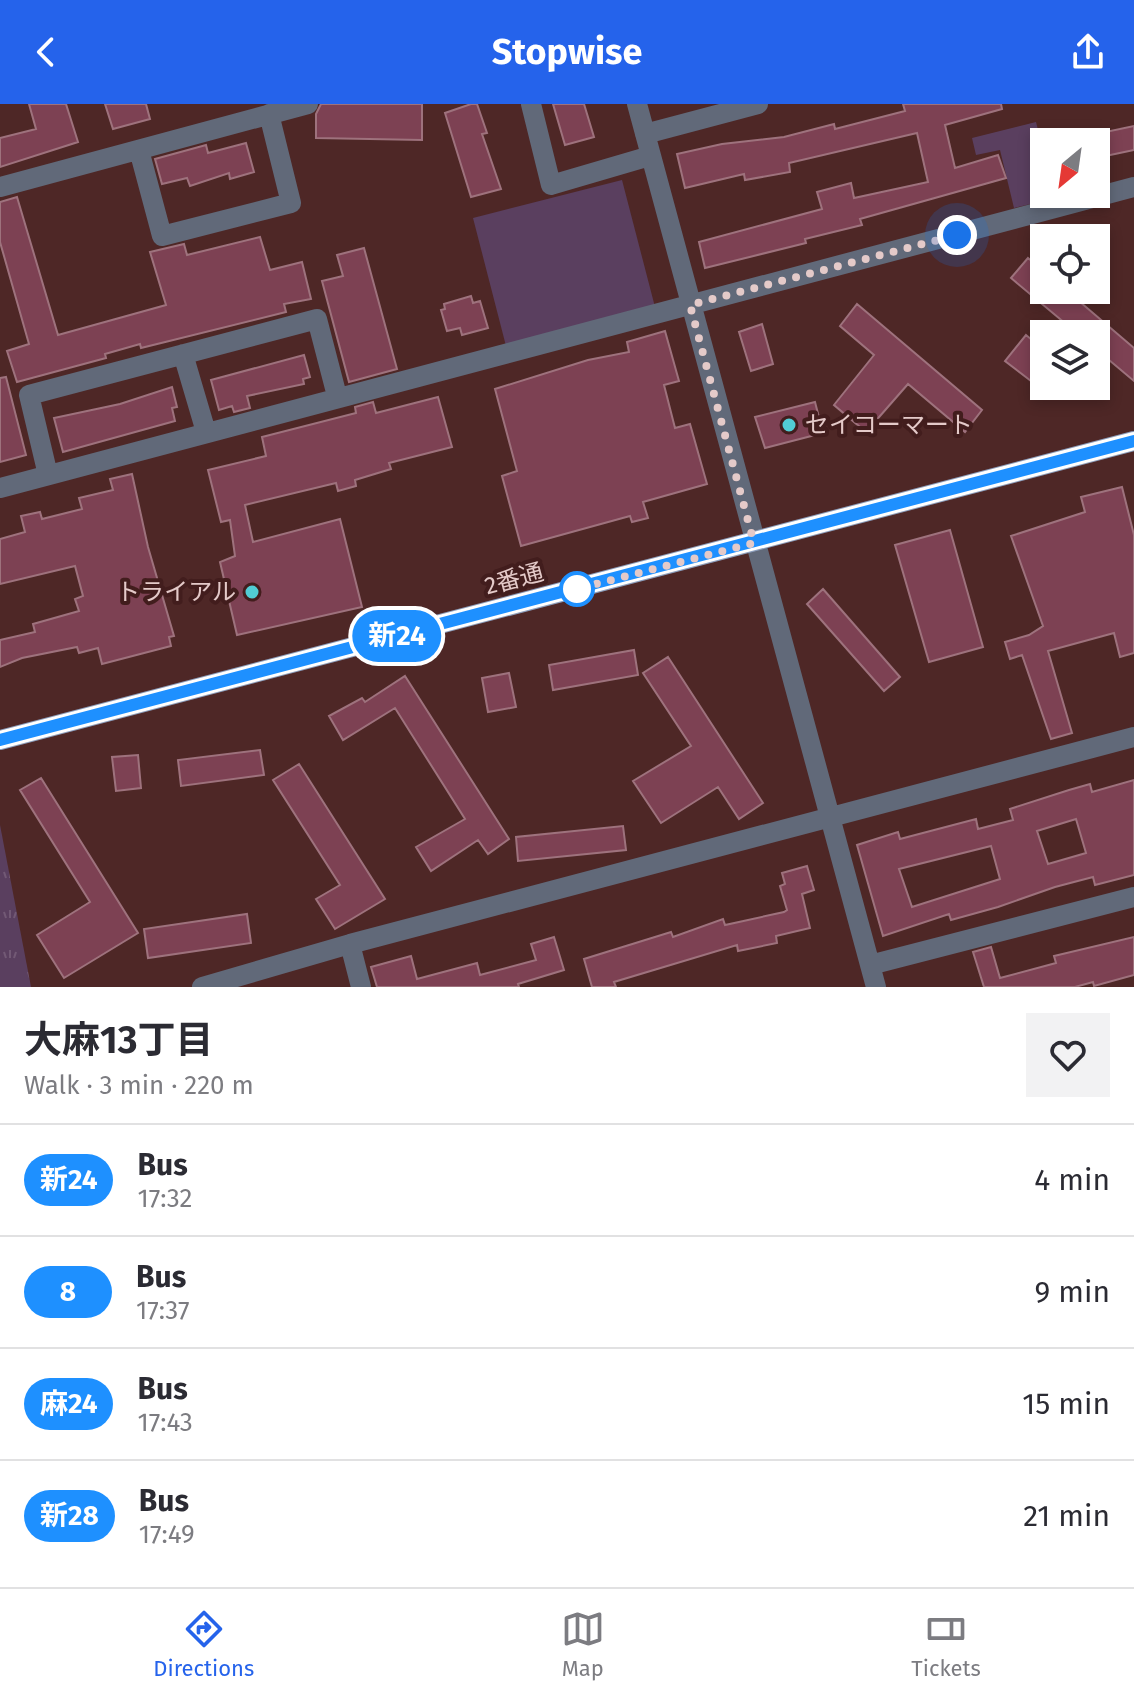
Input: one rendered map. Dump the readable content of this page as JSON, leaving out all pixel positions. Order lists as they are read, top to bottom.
{
  "streets": {
    "main road": ["2番通"]
  },
  "places": ["セイコーマート", "トライアル"],
  "lines": ["bus line 新24"],
  "north": "bottom left",
  "page": {
    "header": "Stopwise",
    "on_map": "新24",
    "heading": ["大麻13丁目", "Walk · 3 min · 220 m"],
    "list": [
      {
        "mark": "新24",
        "name": "Bus",
        "note": "17:32",
        "value": "4 min"
      },
      {
        "mark": "8",
        "name": "Bus",
        "note": "17:37",
        "value": "9 min"
      },
      {
        "mark": "麻24",
        "name": "Bus",
        "note": "17:43",
        "value": "15 min"
      },
      {
        "mark": "新28",
        "name": "Bus",
        "note": "17:49",
        "value": "21 min"
      }
    ],
    "tabs": ["Directions", "Map", "Tickets"]
  }
}
